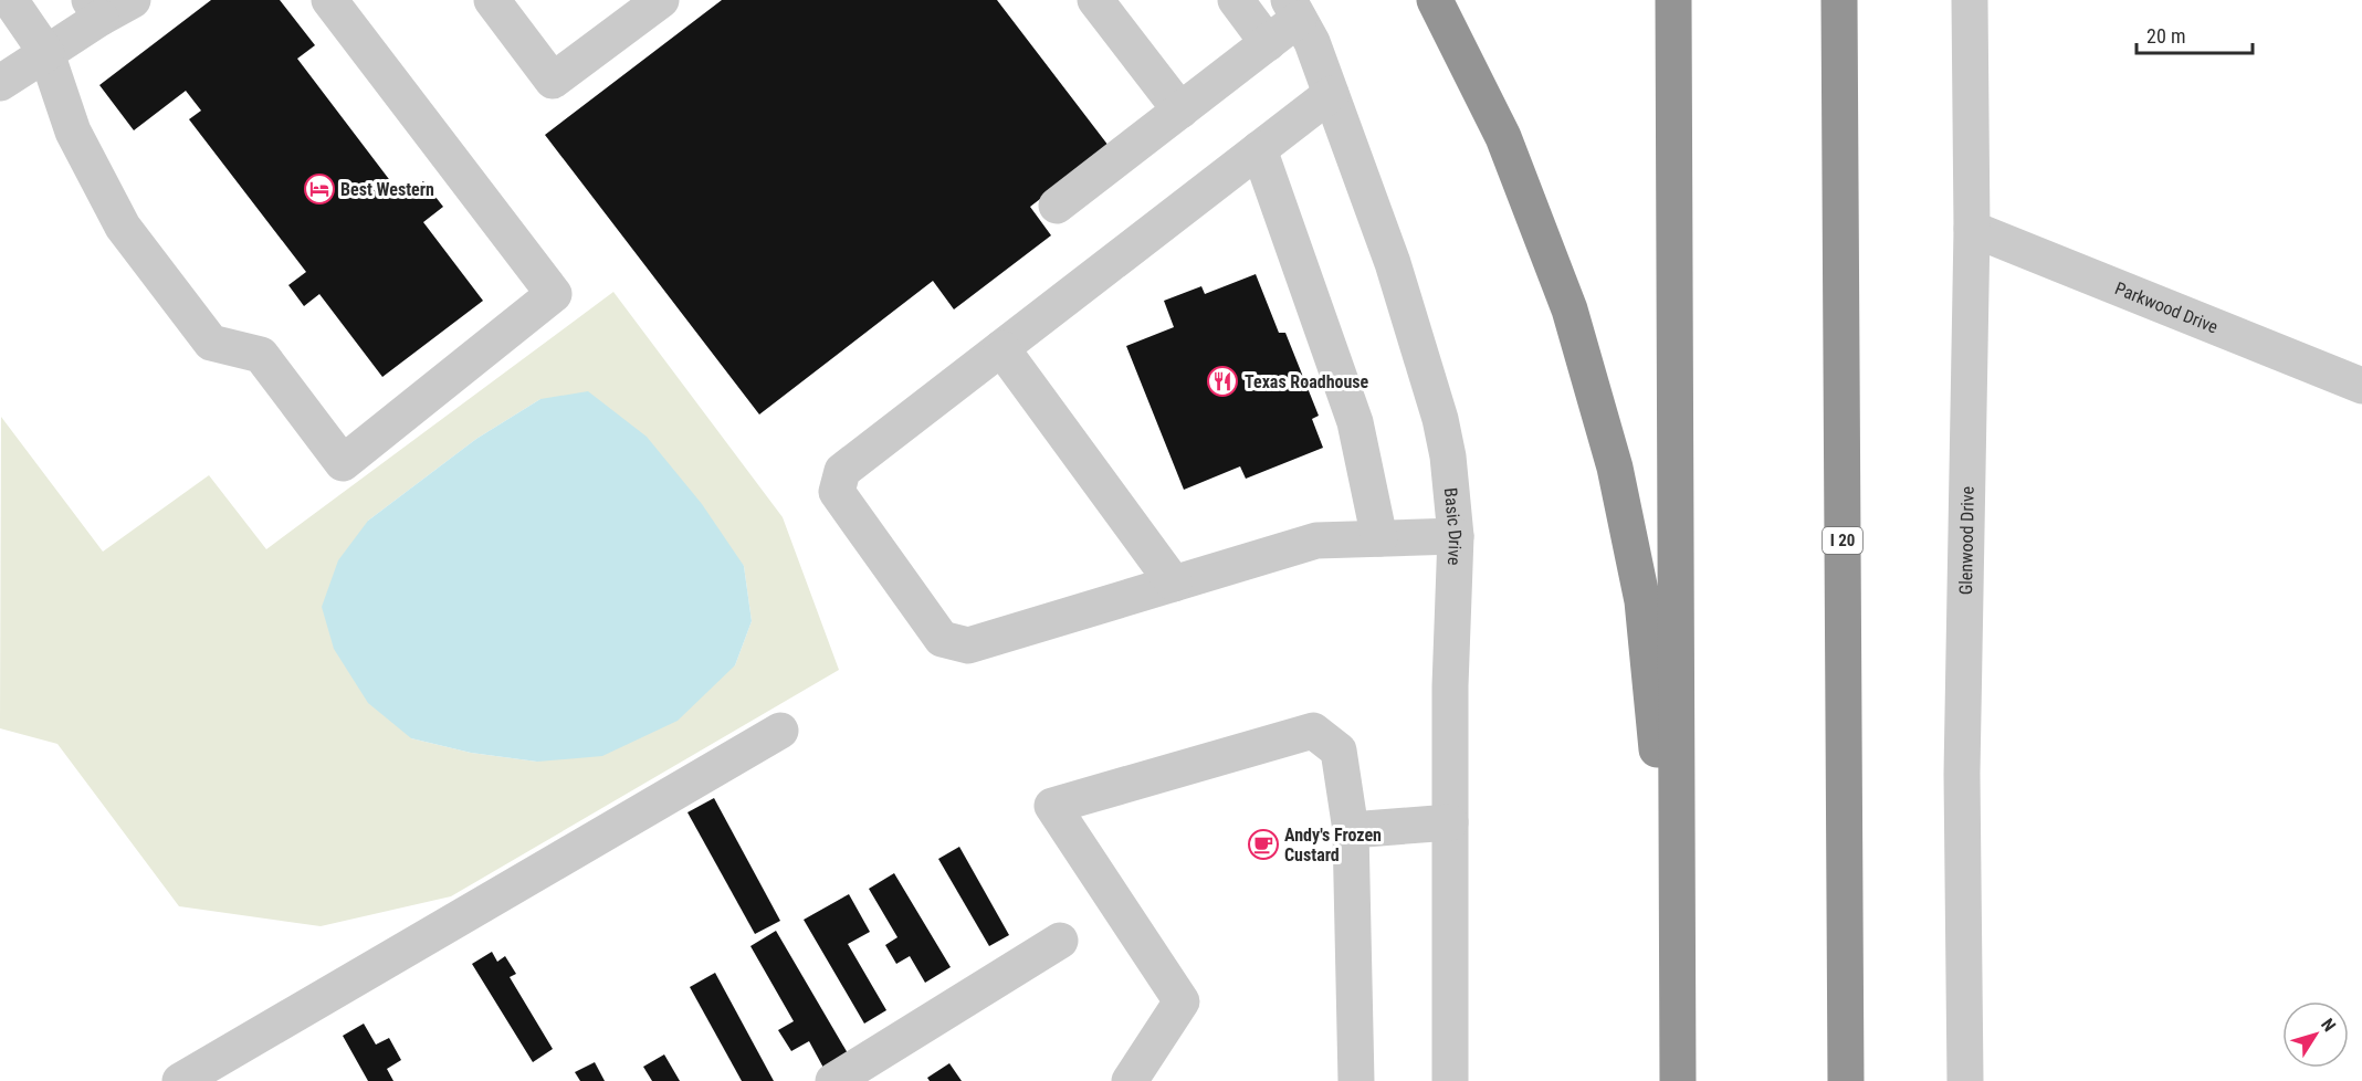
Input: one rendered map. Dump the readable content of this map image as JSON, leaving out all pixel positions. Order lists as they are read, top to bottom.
{
  "streets": {
    "highway": ["I 20"],
    "street": ["Parkwood Drive", "Basic Drive", "Glenwood Drive"]
  },
  "crossings": [
    ["Parkwood Drive", "Glenwood Drive"]
  ],
  "places": {
    "hotel": ["Best Western"],
    "restaurant": ["Texas Roadhouse"],
    "cafe": ["Andy's Frozen Custard"]
  },
  "scale_bar": "20 m",
  "north": "top right"
}
